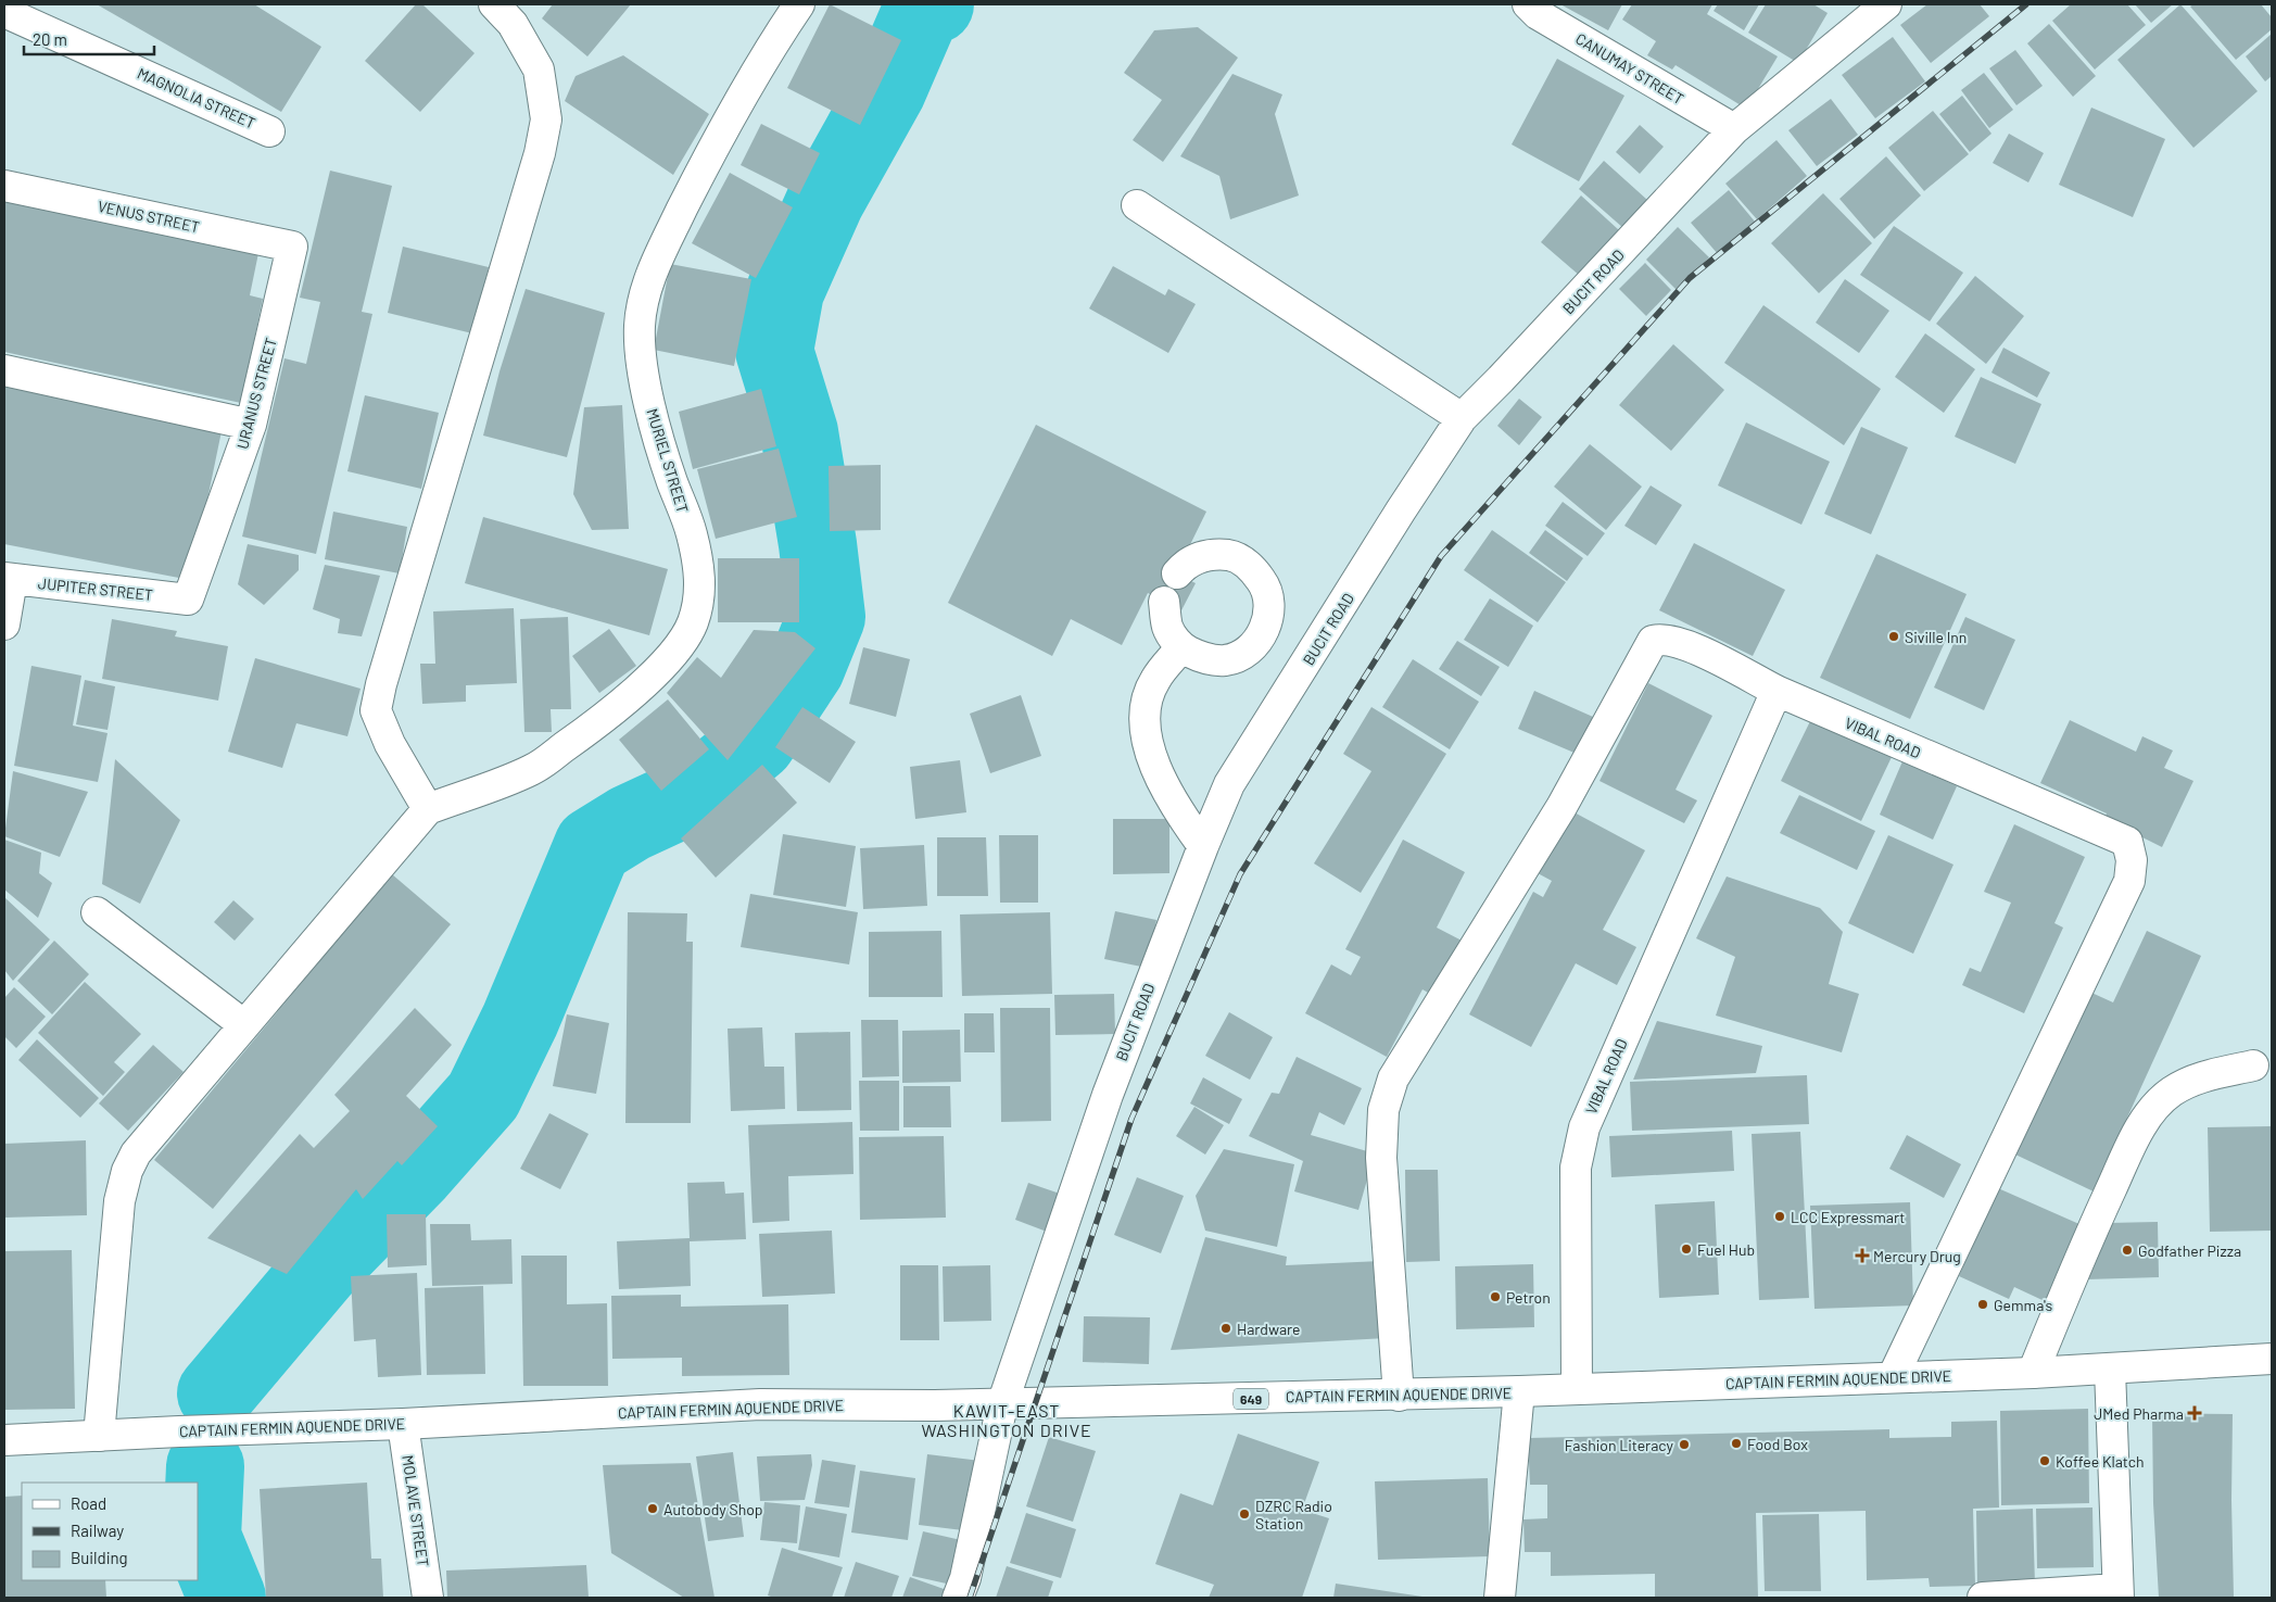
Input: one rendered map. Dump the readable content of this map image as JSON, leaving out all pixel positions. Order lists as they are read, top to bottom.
{
  "streets": {
    "street": [
      "CANUMAY STREET",
      "MAGNOLIA STREET",
      "VENUS STREET",
      "BUCIT ROAD",
      "URANUS STREET",
      "MURIEL STREET",
      "JUPITER STREET",
      "VIBAL ROAD",
      "CAPTAIN FERMIN AQUENDE DRIVE",
      "649",
      "MOLAVE STREET"
    ]
  },
  "crossings": [
    ["CANUMAY STREET", "BUCIT ROAD"],
    ["VENUS STREET", "URANUS STREET"],
    ["BUCIT ROAD", "CAPTAIN FERMIN AQUENDE DRIVE"],
    ["URANUS STREET", "JUPITER STREET"],
    ["VIBAL ROAD", "CAPTAIN FERMIN AQUENDE DRIVE"],
    ["CAPTAIN FERMIN AQUENDE DRIVE", "MOLAVE STREET"]
  ],
  "districts": ["KAWIT-EAST WASHINGTON DRIVE"],
  "places": {
    "other": [
      "Siville Inn",
      "LCC Expressmart",
      "Fuel Hub",
      "Godfather Pizza",
      "Petron",
      "Gemma's",
      "Hardware",
      "Food Box",
      "Fashion Literacy",
      "Koffee Klatch",
      "Autobody Shop",
      "DZRC Radio Station"
    ],
    "health": ["Mercury Drug", "JMed Pharma"]
  },
  "legend": ["Road", "Railway", "Building"],
  "scale_bar": "20 m"
}
